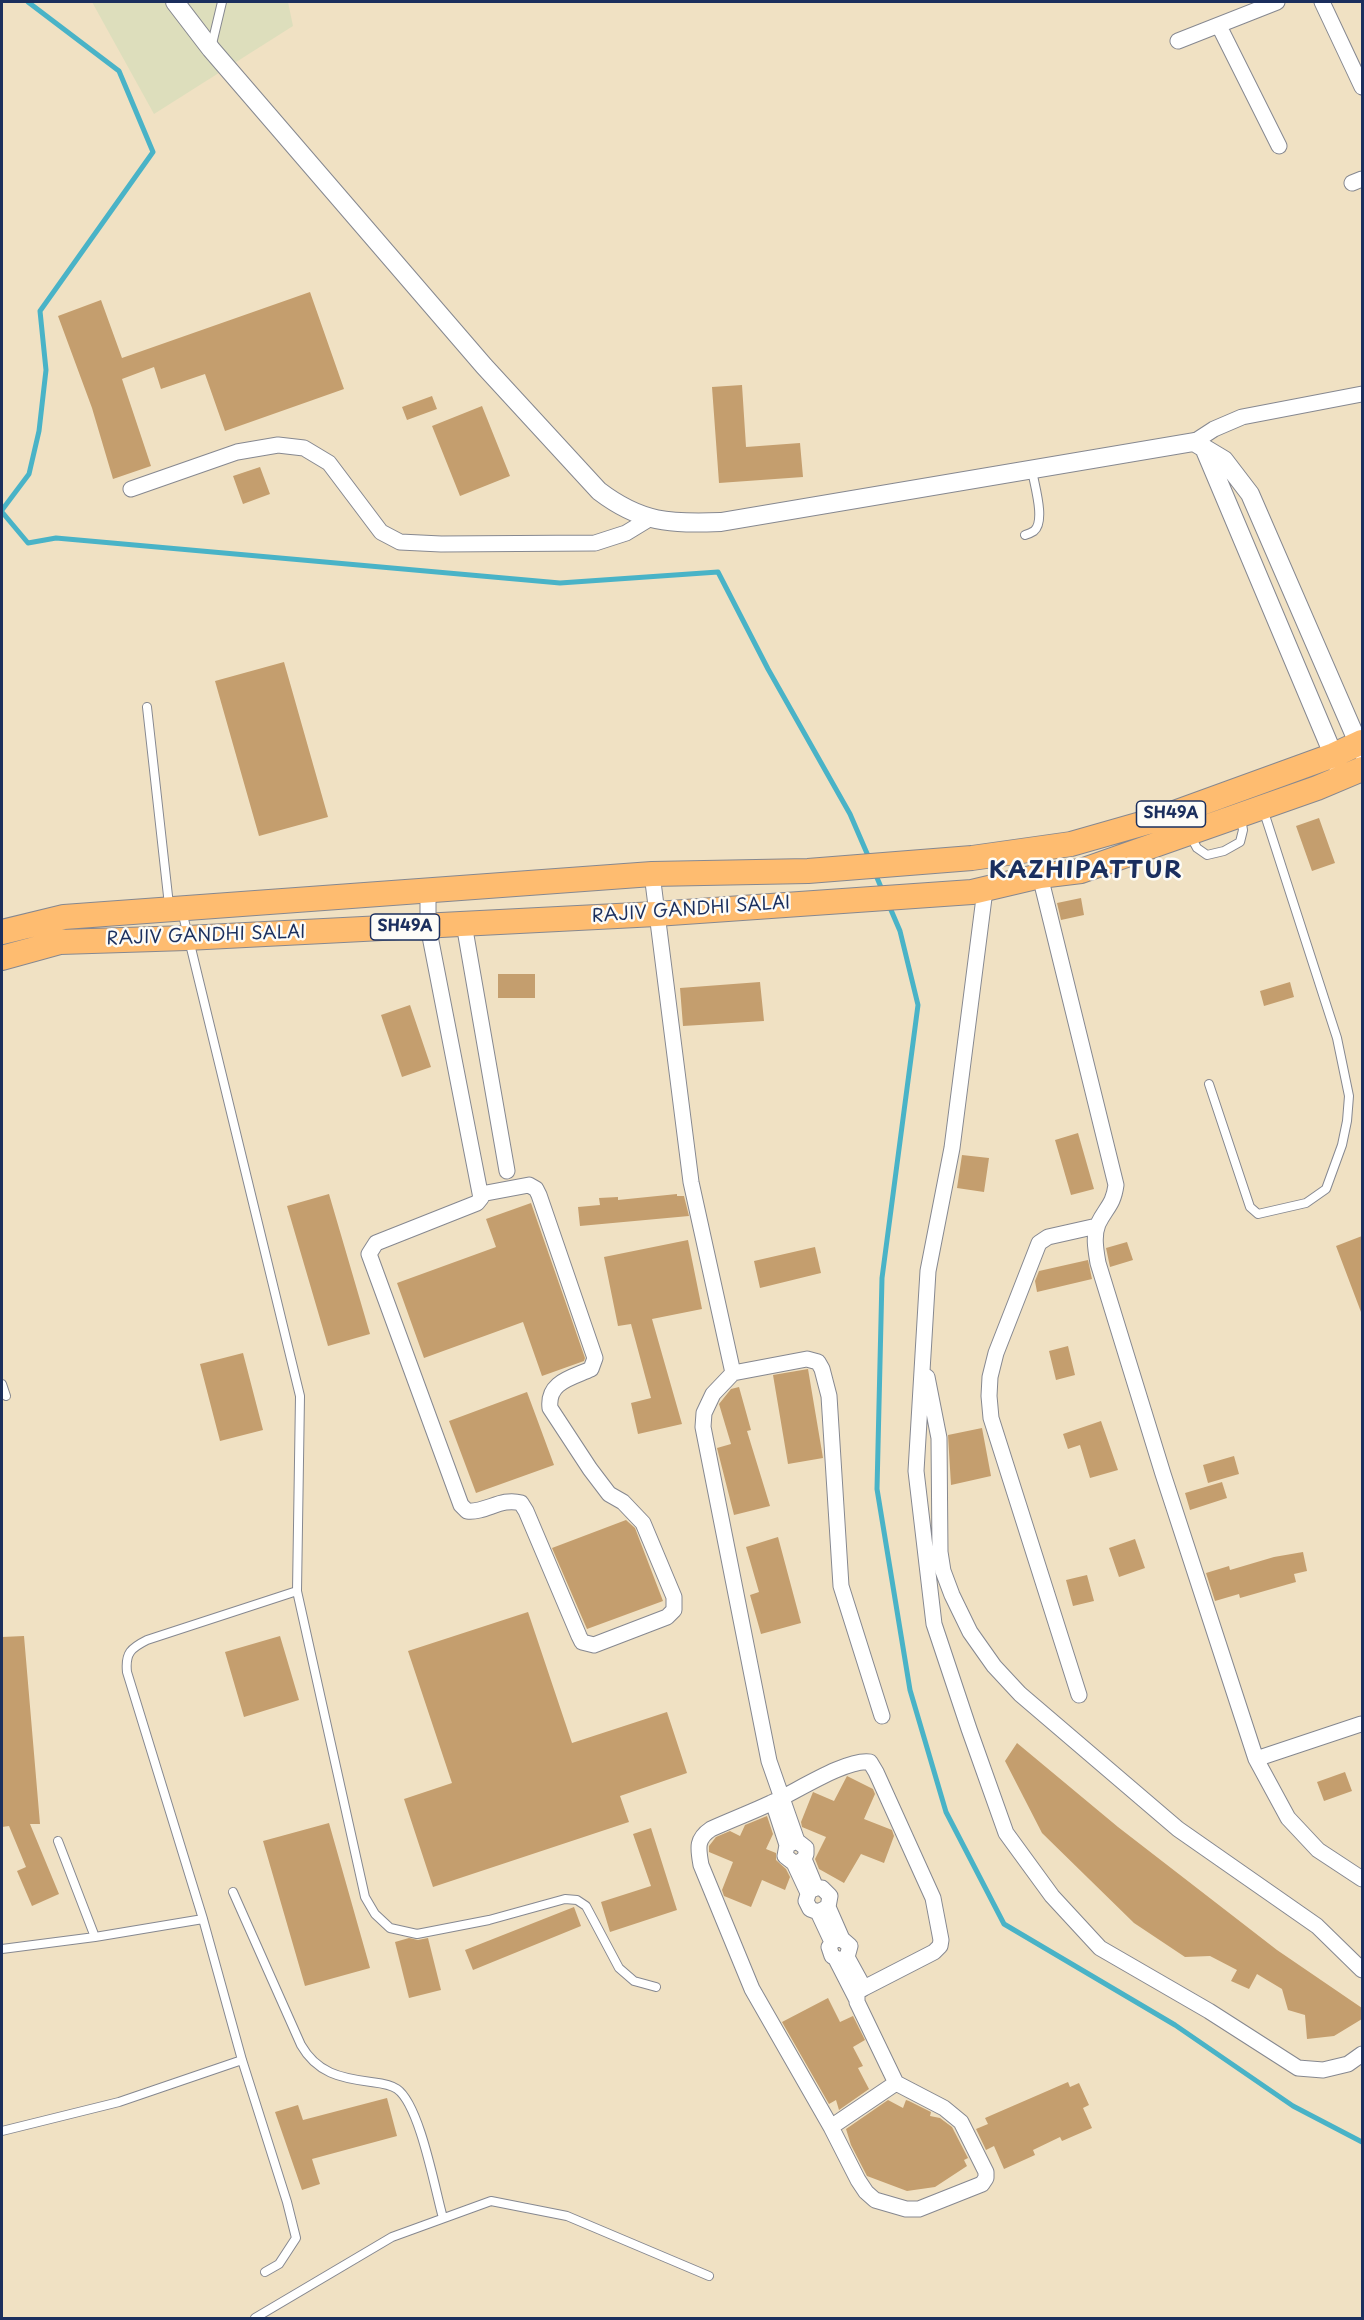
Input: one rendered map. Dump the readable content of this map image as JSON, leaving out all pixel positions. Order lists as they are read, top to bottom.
{
  "streets": {
    "main road": ["SH49A", "RAJIV GANDHI SALAI"]
  },
  "districts": ["KAZHIPATTUR"]
}
